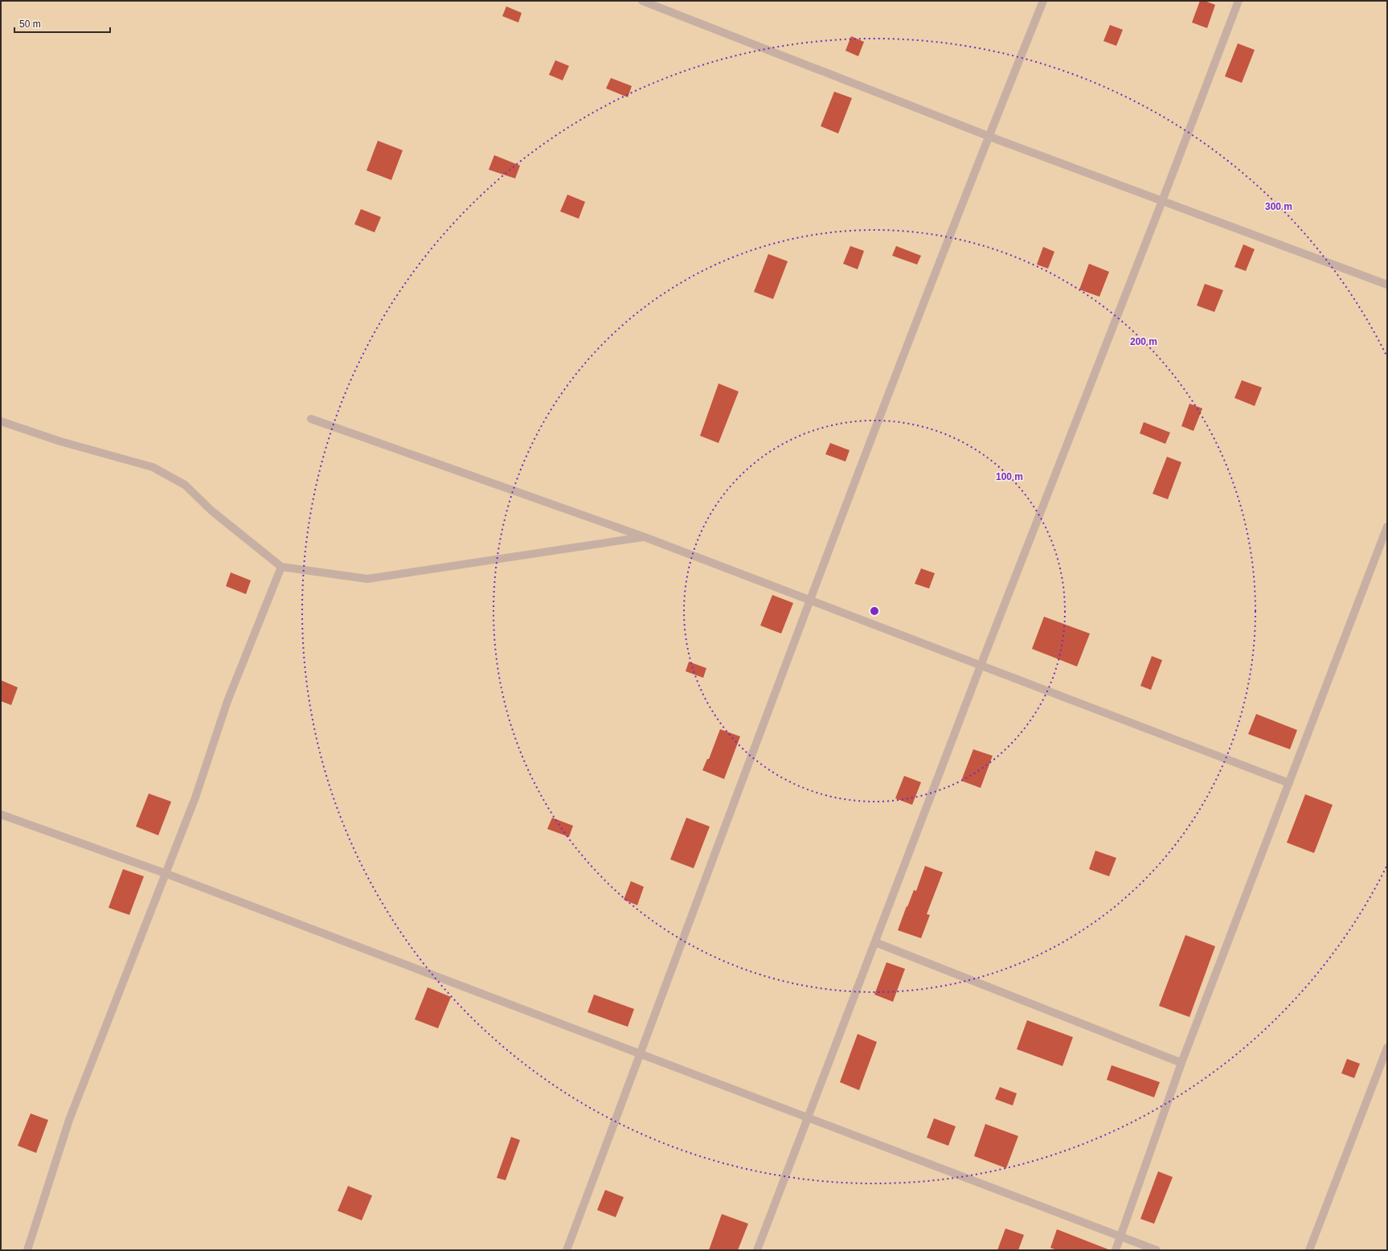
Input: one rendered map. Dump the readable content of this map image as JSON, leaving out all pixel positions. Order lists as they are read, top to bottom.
{
  "scale_bar": "50 m",
  "rings": ["300 m", "200 m", "100 m"]
}
